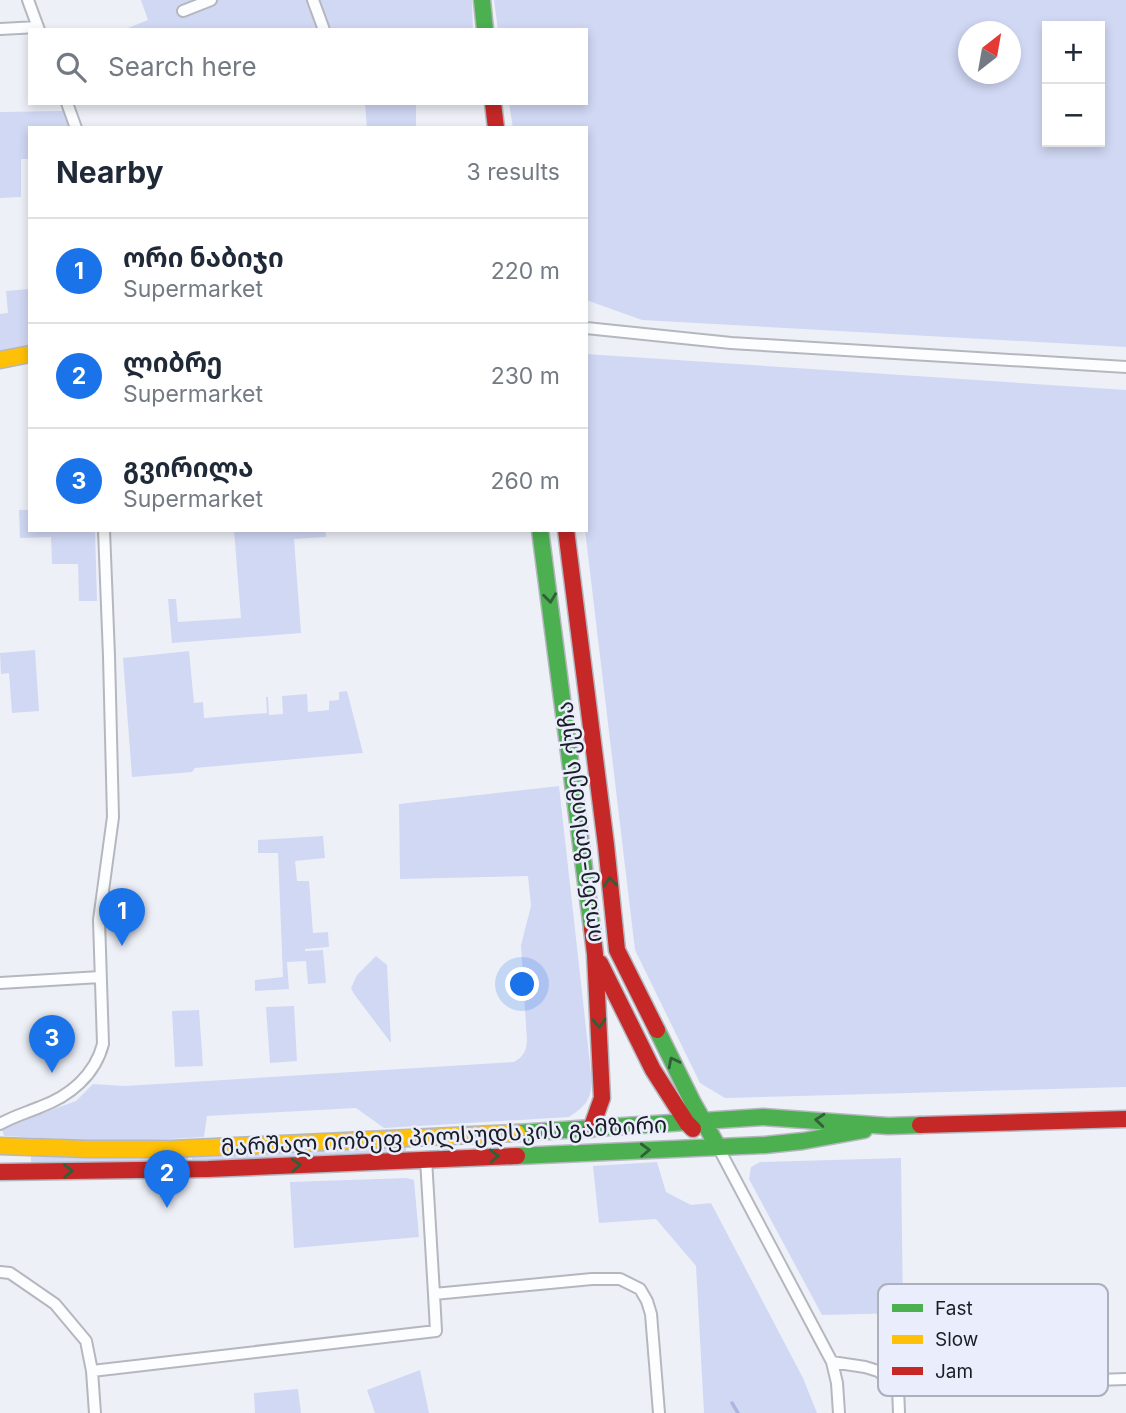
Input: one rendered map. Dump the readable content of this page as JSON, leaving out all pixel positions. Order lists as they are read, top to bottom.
{
  "streets": {
    "main road": ["იოანე-ზოსიმეს ქუჩა", "მარშალ იოზეფ პილსუდსკის გამზირი"]
  },
  "crossings": [
    ["იოანე-ზოსიმეს ქუჩა", "მარშალ იოზეფ პილსუდსკის გამზირი"]
  ],
  "legend": ["Fast", "Slow", "Jam"],
  "north": "top right",
  "page": {
    "map_buttons": ["+", "−"],
    "search": "Search here",
    "heading": ["Nearby", "3 results"],
    "list": [
      {
        "mark": "1",
        "name": "ორი ნაბიჯი",
        "note": "Supermarket",
        "value": "220 m"
      },
      {
        "mark": "2",
        "name": "ლიბრე",
        "note": "Supermarket",
        "value": "230 m"
      },
      {
        "mark": "3",
        "name": "გვირილა",
        "note": "Supermarket",
        "value": "260 m"
      }
    ],
    "pins": ["1", "3", "2"]
  }
}
